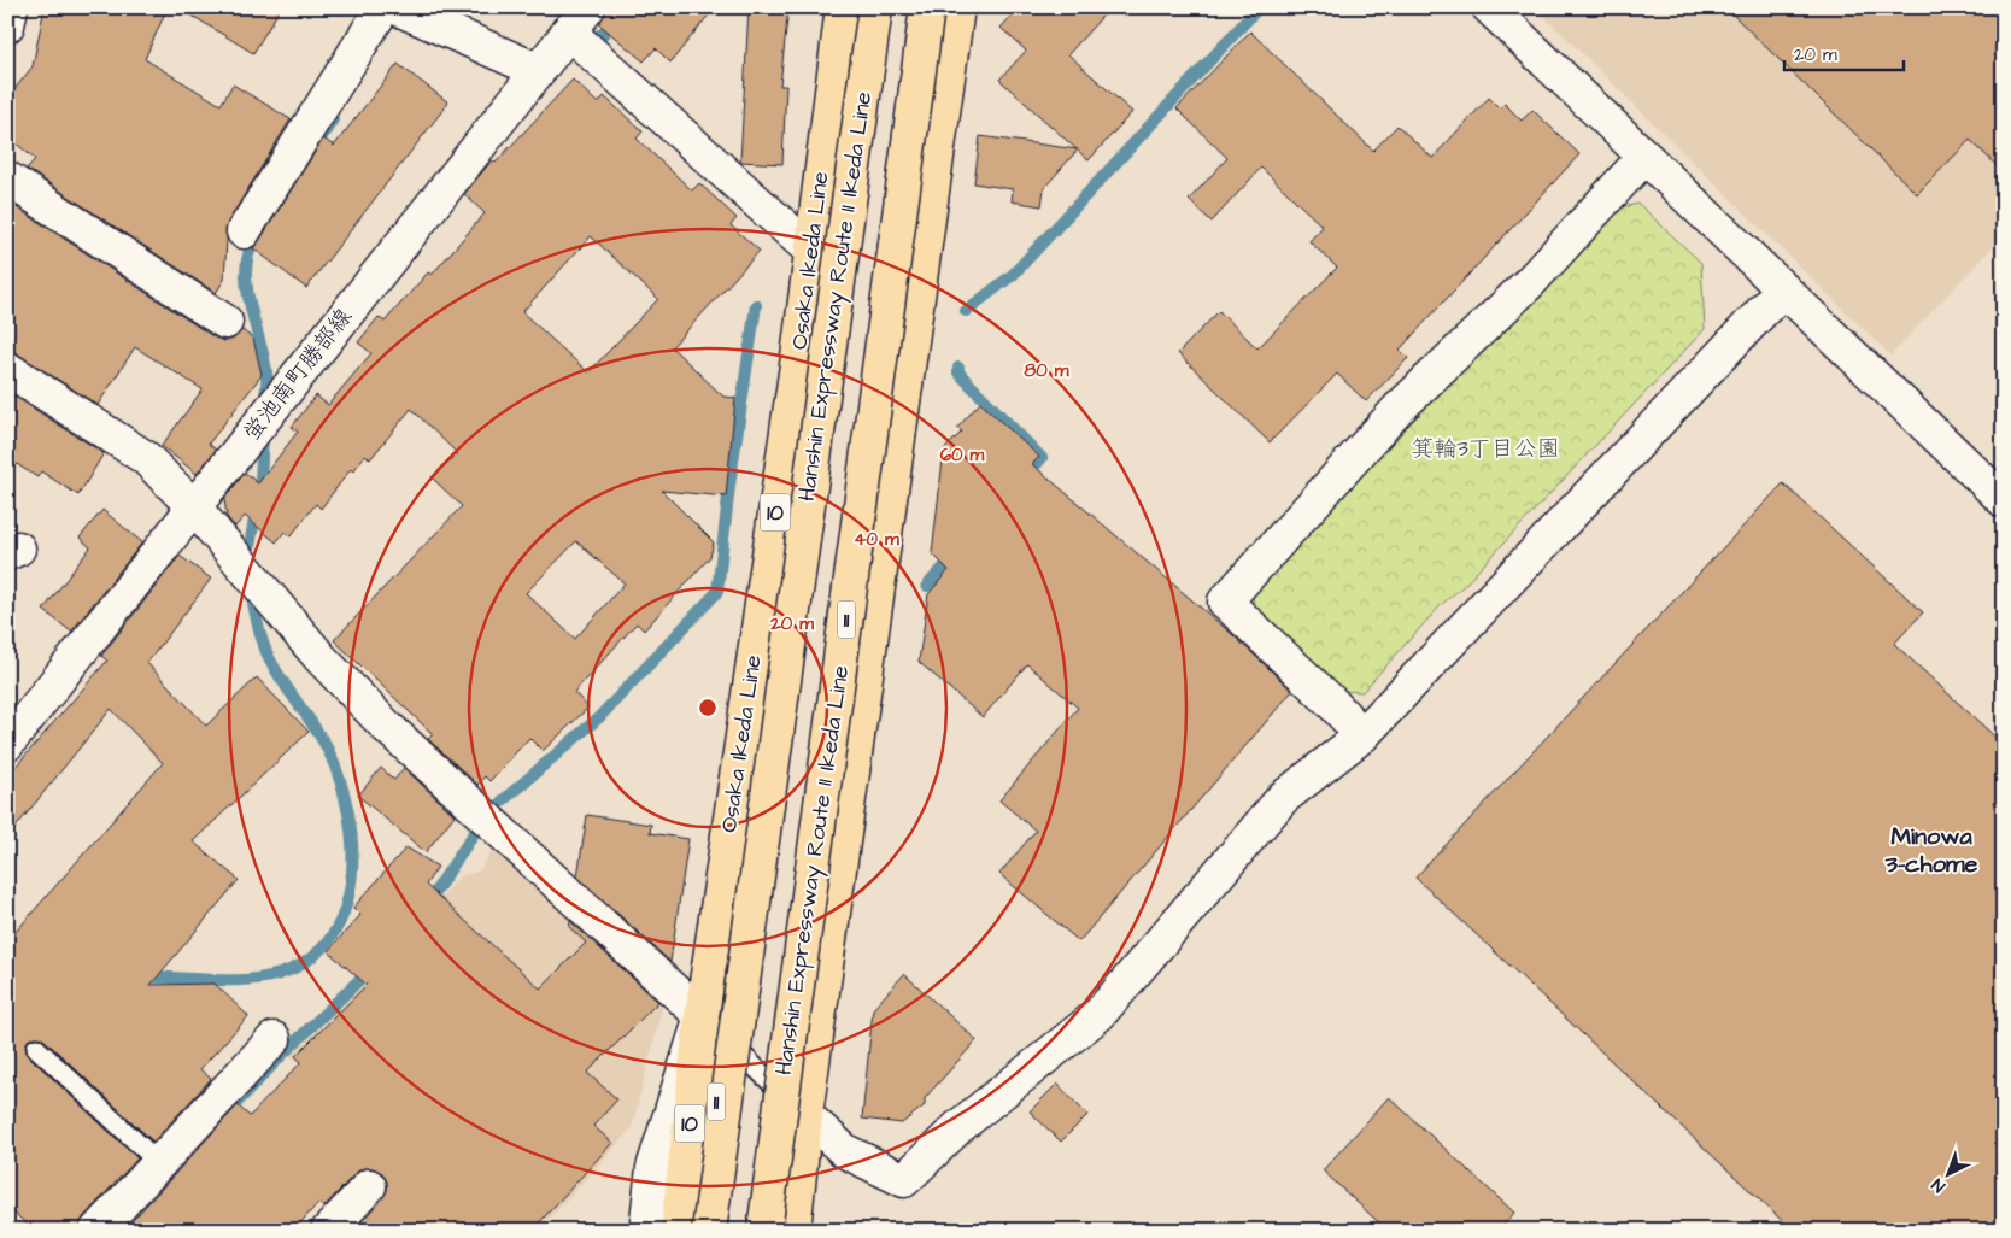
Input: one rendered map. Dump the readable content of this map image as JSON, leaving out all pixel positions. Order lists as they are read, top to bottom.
{
  "streets": {
    "main road": [
      "Osaka Ikeda Line",
      "Hanshin Expressway Route 11 Ikeda Line",
      "10",
      "11"
    ],
    "street": ["蛍池南町勝部線"]
  },
  "crossings": [
    ["Hanshin Expressway Route 11 Ikeda Line", "11"]
  ],
  "districts": ["Minowa 3-chome"],
  "parks": ["箕輪3丁目公園"],
  "scale_bar": "20 m",
  "north": "bottom left",
  "rings": [
    "80 m",
    "60 m",
    "40 m",
    "20 m"
  ]
}
